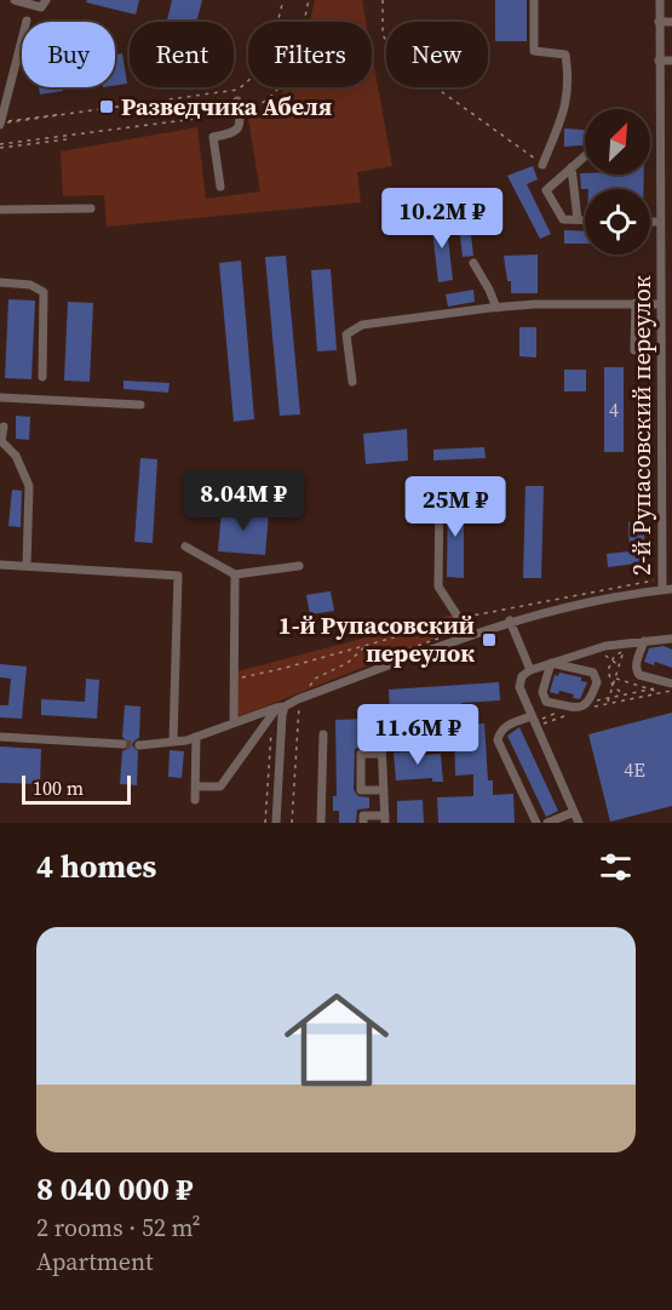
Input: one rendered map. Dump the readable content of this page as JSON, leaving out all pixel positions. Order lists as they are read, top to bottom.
{
  "streets": {
    "street": ["2-й Рупасовский переулок"]
  },
  "places": {
    "transit": ["Разведчика Абеля", "1-й Рупасовский переулок"]
  },
  "house_numbers": ["4", "4Е"],
  "scale_bar": "100 m",
  "north": "top right",
  "page": {
    "chip": [
      "Buy",
      "Rent",
      "Filters",
      "New"
    ],
    "price": [
      "10.2M ₽",
      "8.04M ₽",
      "25M ₽",
      "11.6M ₽"
    ],
    "scale": "100 m",
    "heading": "4 homes",
    "list": [
      {
        "name": "8 040 000 ₽",
        "note": "2 rooms · 52 m² · Apartment"
      }
    ]
  }
}
